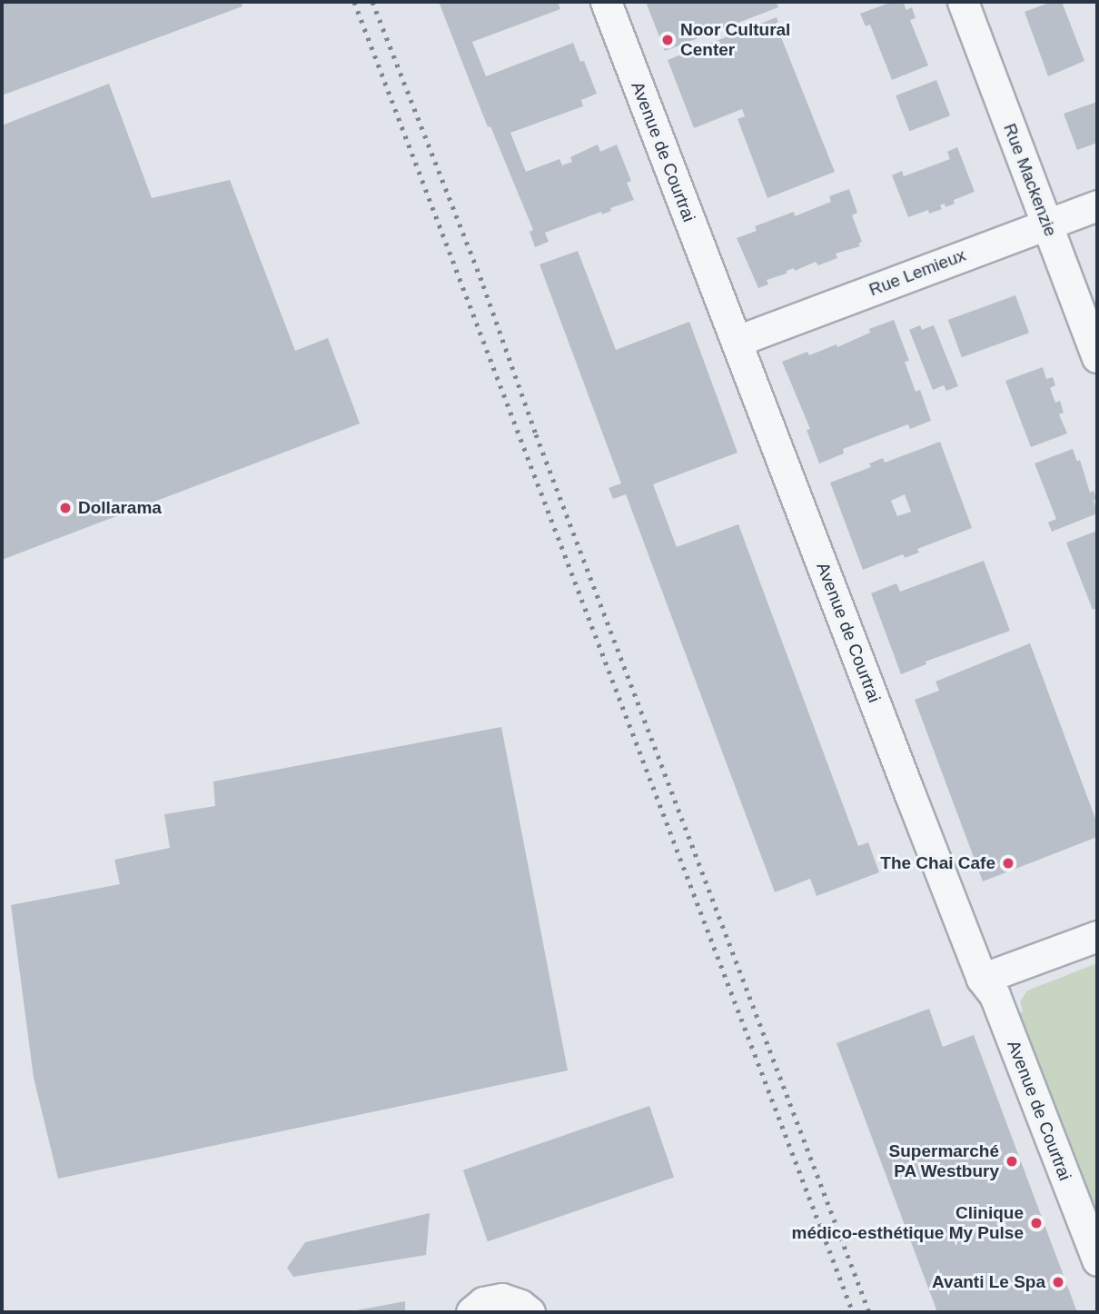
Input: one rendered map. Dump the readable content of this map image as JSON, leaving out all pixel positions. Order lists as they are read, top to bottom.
{
  "streets": {
    "street": ["Avenue de Courtrai", "Rue Mackenzie", "Rue Lemieux"]
  },
  "crossings": [
    ["Avenue de Courtrai", "Rue Lemieux"],
    ["Rue Mackenzie", "Rue Lemieux"]
  ],
  "places": [
    "Noor Cultural Center",
    "Dollarama",
    "The Chai Cafe",
    "Supermarché PA Westbury",
    "Clinique médico-esthétique My Pulse",
    "Avanti Le Spa"
  ]
}
